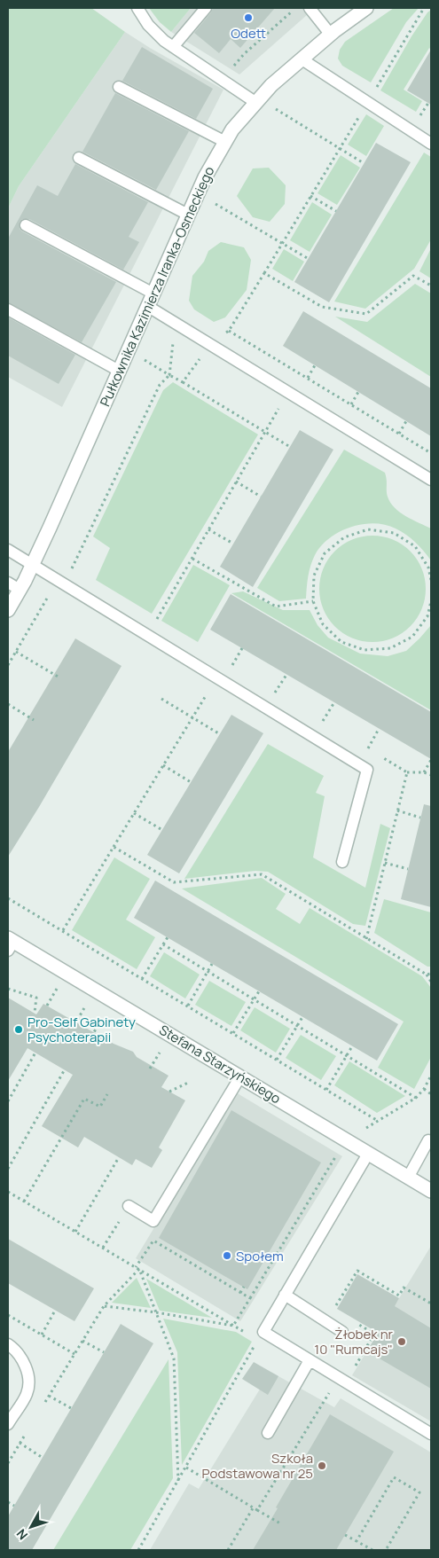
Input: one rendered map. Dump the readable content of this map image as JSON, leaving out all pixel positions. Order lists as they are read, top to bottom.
{
  "streets": {
    "street": ["Pułkownika Kazimierza Iranka-Osmeckiego", "Stefana Starzyńskiego"]
  },
  "places": [
    "Odett",
    "Pro-Self Gabinety Psychoterapii",
    "Społem",
    "Żłobek nr 10 \"Rumcajs\"",
    "Szkoła Podstawowa nr 25"
  ],
  "north": "bottom left"
}
